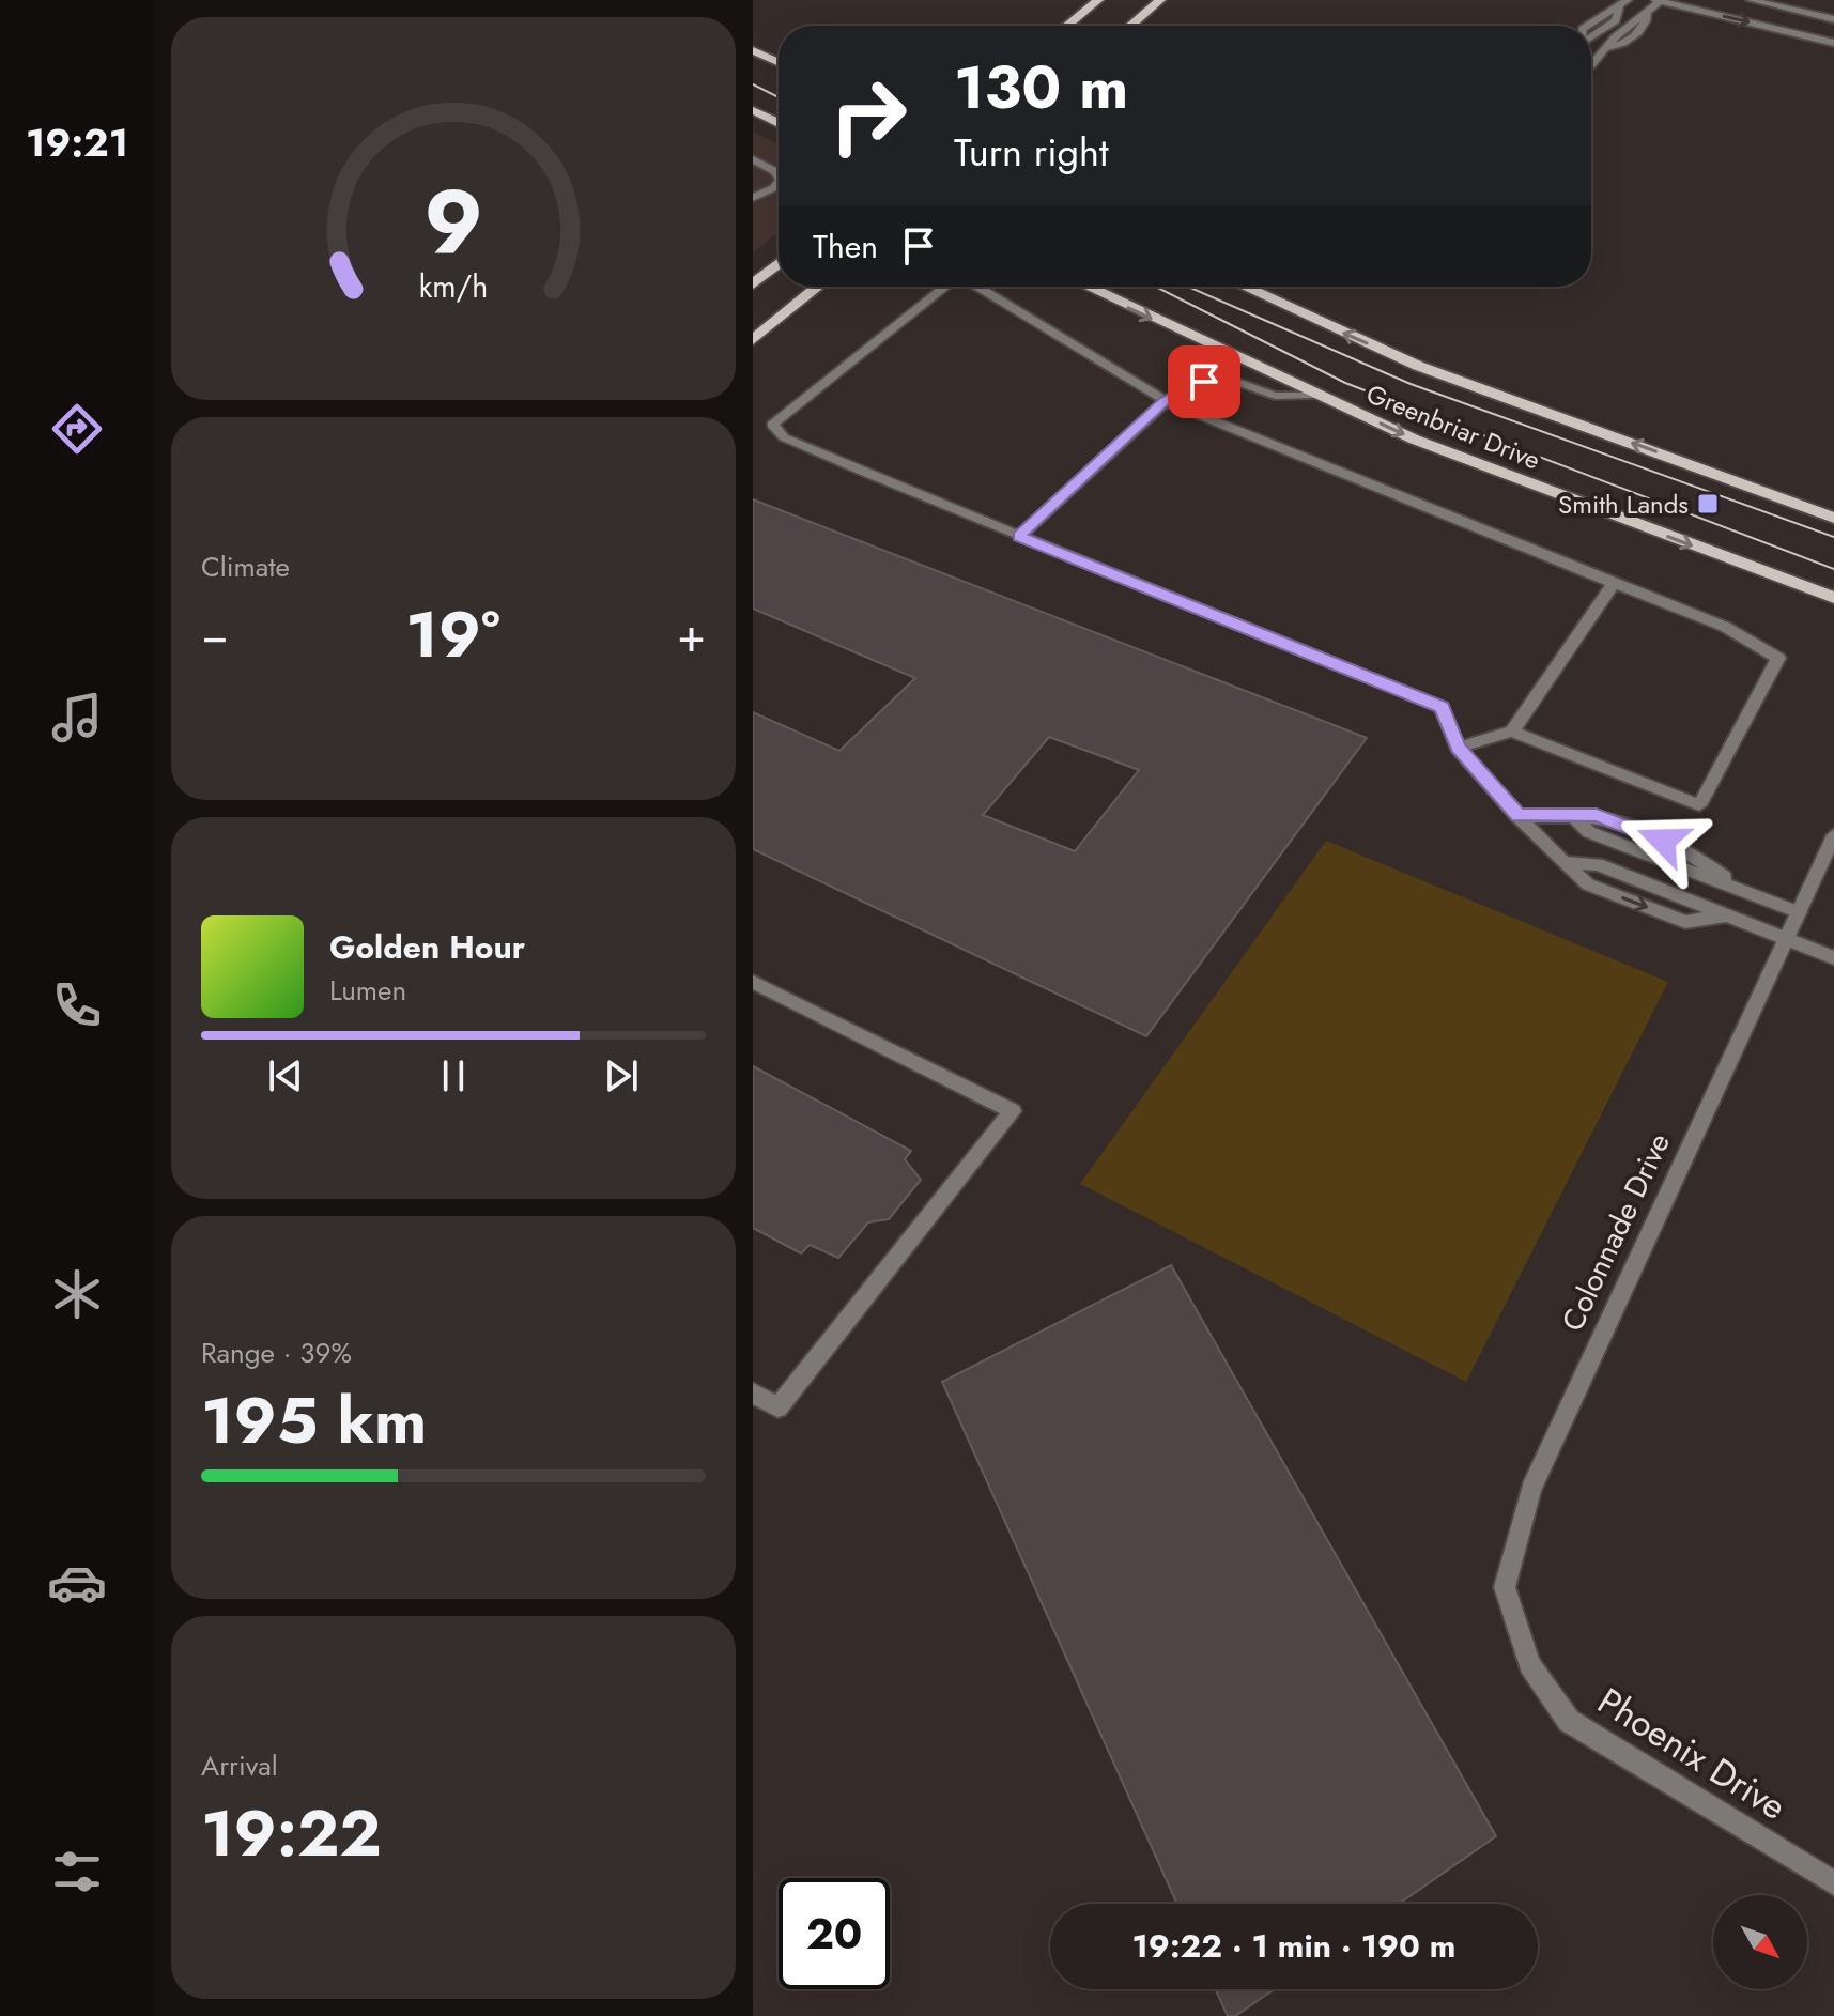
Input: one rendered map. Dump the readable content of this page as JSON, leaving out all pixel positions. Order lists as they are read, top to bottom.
{
  "streets": {
    "main road": ["Greenbriar Drive"],
    "street": ["Colonnade Drive", "Phoenix Drive"]
  },
  "crossings": [
    ["Colonnade Drive", "Phoenix Drive"]
  ],
  "places": {
    "transit": ["Smith Lands"]
  },
  "north": "bottom right",
  "page": {
    "tabs": "19:21",
    "turn": ["130 m", "Turn right"],
    "then": "Then",
    "tile": [
      "Climate",
      ["Range · 39%", "195 km"],
      ["Arrival", "19:22"]
    ],
    "heat": ["−", "19°", "+"],
    "song": ["Golden Hour", "Lumen"],
    "limit": "20",
    "trip": "19:22 · 1 min · 190 m",
    "gauge": ["9", "km/h"]
  }
}
